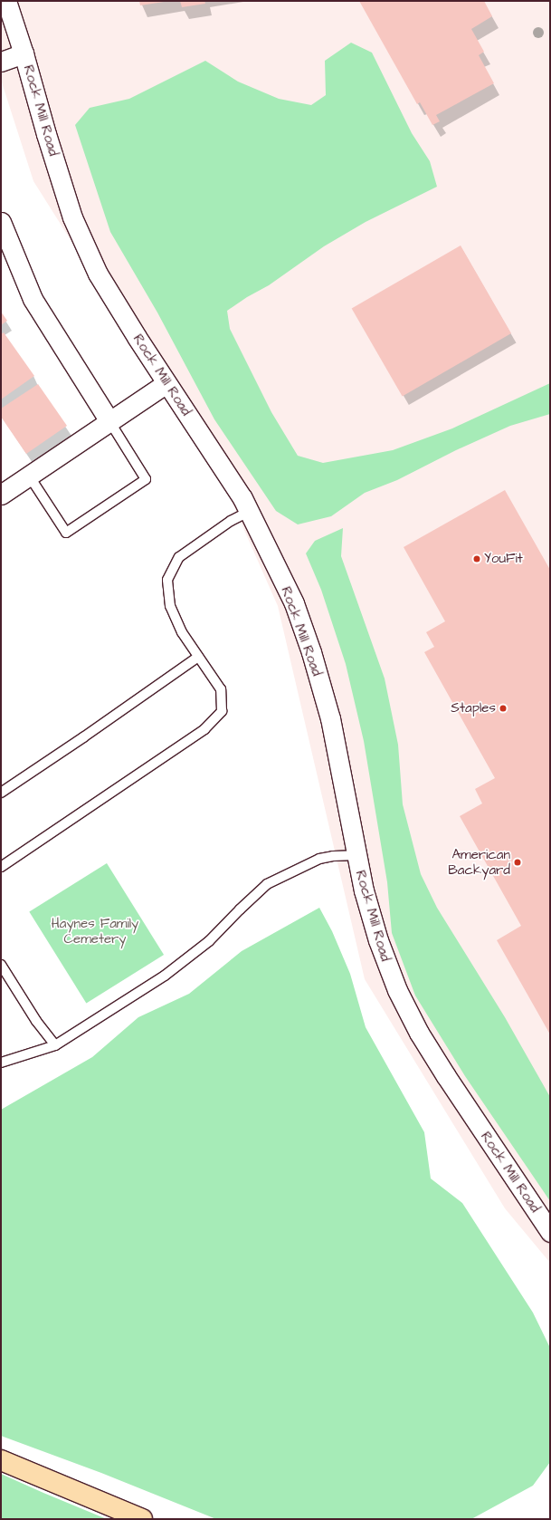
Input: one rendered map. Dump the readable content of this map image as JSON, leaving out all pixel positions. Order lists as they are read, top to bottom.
{
  "streets": {
    "street": ["Rock Mill Road"]
  },
  "parks": ["Haynes Family Cemetery"],
  "places": ["YouFit", "Staples", "American Backyard"]
}
